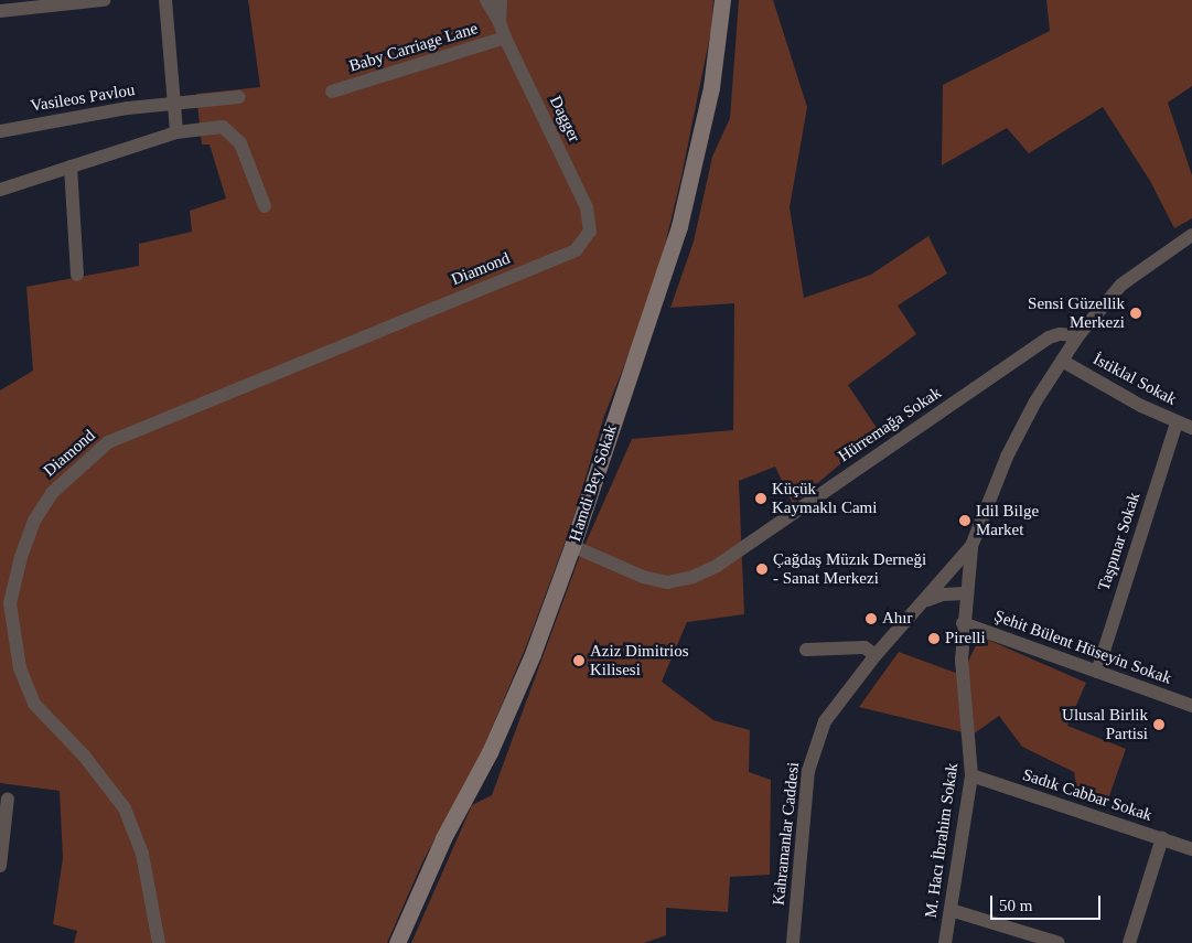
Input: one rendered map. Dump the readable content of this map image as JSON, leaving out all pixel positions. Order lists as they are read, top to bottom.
{
  "streets": {
    "street": [
      "Baby Carriage Lane",
      "Vasileos Pavlou",
      "Dagger",
      "Diamond",
      "İstiklal Sokak",
      "Hürremağa Sokak",
      "Hamdi Bey Sokak",
      "Taşpınar Sokak",
      "Şehit Bülent Hüseyin Sokak",
      "Sadık Cabbar Sokak",
      "Kahramanlar Caddesi",
      "M. Hacı İbrahim Sokak"
    ]
  },
  "crossings": [
    ["Baby Carriage Lane", "Dagger"],
    ["Dagger", "Diamond"],
    ["İstiklal Sokak", "Taşpınar Sokak"],
    ["İstiklal Sokak", "Kahramanlar Caddesi"],
    ["Hürremağa Sokak", "Hamdi Bey Sokak"],
    ["Hürremağa Sokak", "Kahramanlar Caddesi"],
    ["Taşpınar Sokak", "Şehit Bülent Hüseyin Sokak"],
    ["Şehit Bülent Hüseyin Sokak", "M. Hacı İbrahim Sokak"],
    ["Sadık Cabbar Sokak", "M. Hacı İbrahim Sokak"],
    ["Kahramanlar Caddesi", "M. Hacı İbrahim Sokak"]
  ],
  "places": [
    "Sensi Güzellik Merkezi",
    "Küçük Kaymaklı Cami",
    "Idil Bilge Market",
    "Çağdaş Müzık Derneği - Sanat Merkezi",
    "Ahır",
    "Pirelli",
    "Aziz Dimitrios Kilisesi",
    "Ulusal Birlik Partisi"
  ],
  "scale_bar": "50 m"
}
